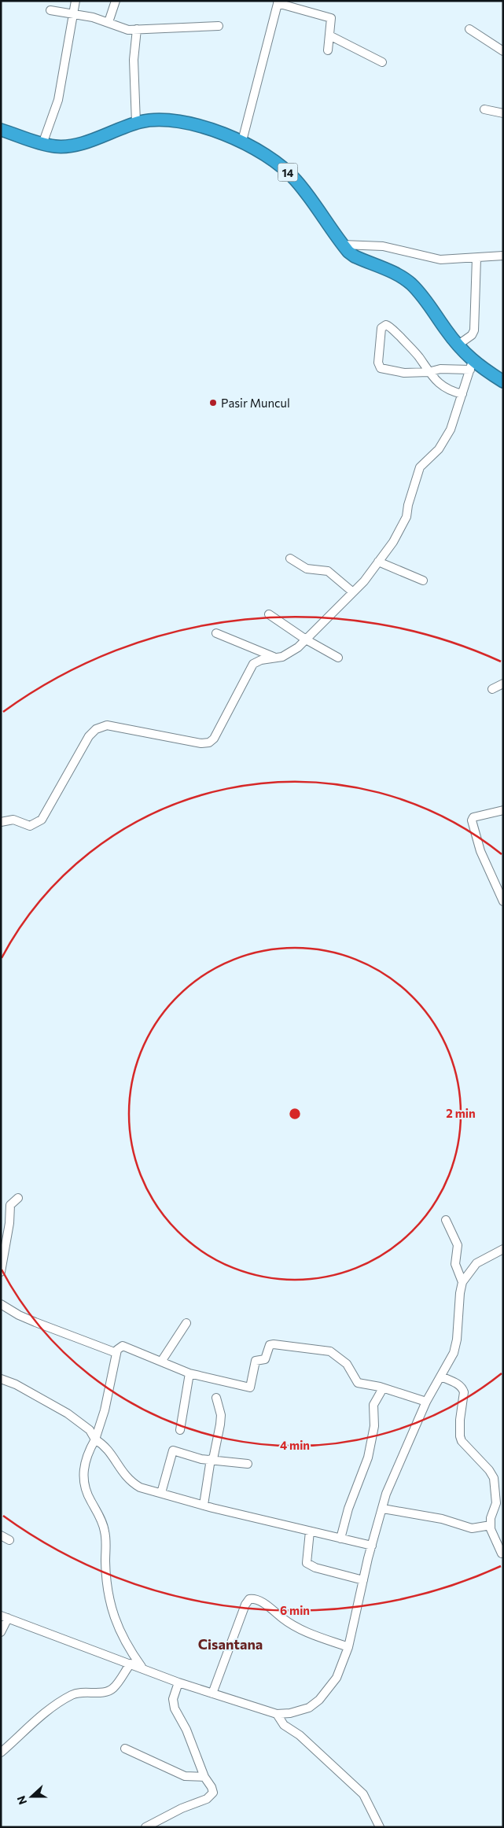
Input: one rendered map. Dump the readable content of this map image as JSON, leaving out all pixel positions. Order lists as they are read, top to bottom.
{
  "streets": {
    "highway": ["14"]
  },
  "districts": ["Cisantana"],
  "places": ["Pasir Muncul"],
  "north": "left",
  "rings": ["2 min", "4 min", "6 min"]
}
